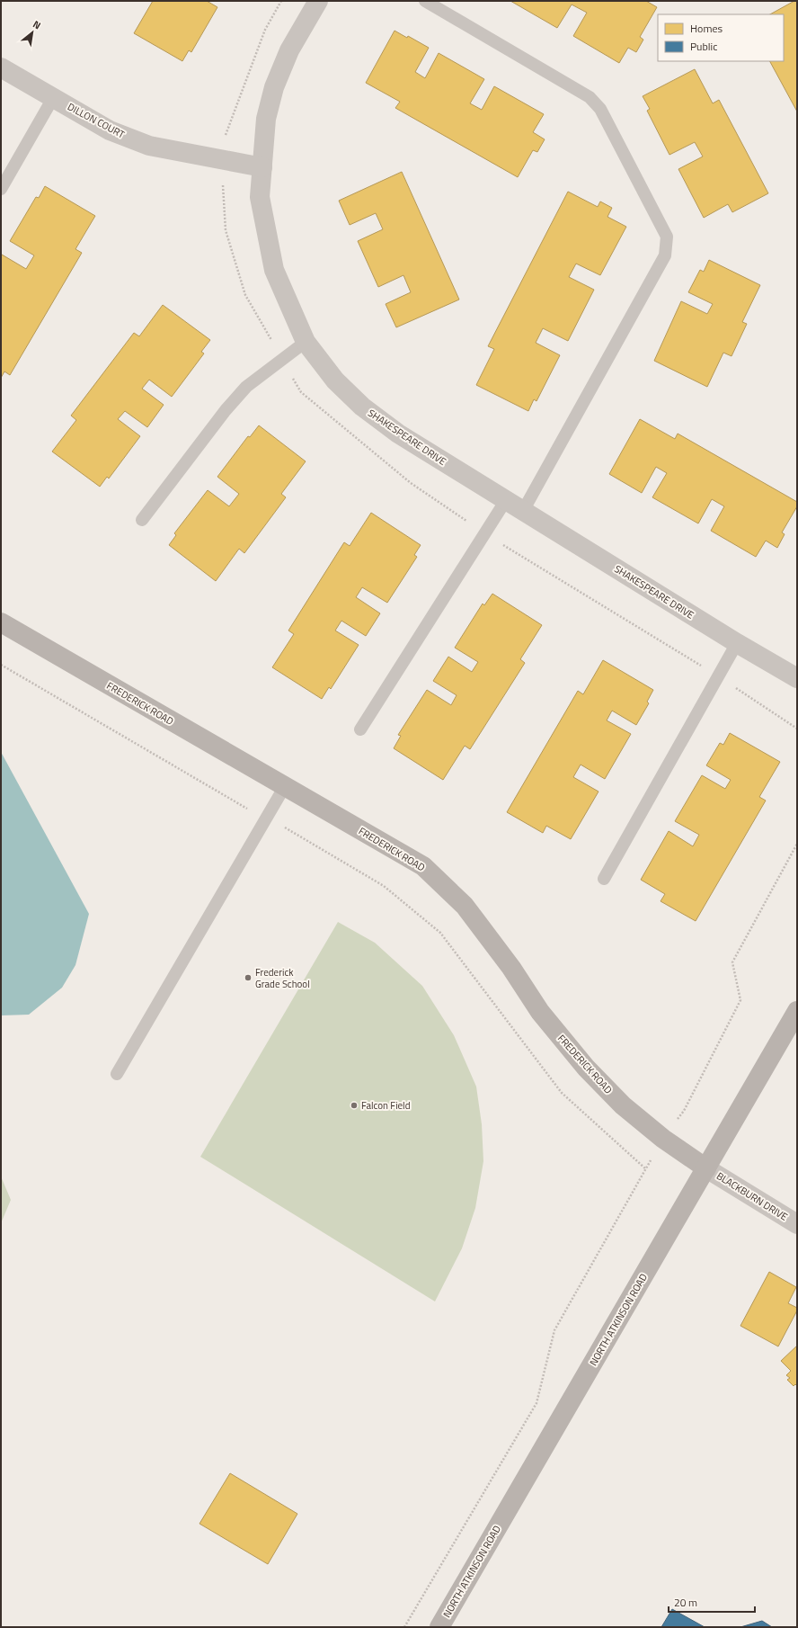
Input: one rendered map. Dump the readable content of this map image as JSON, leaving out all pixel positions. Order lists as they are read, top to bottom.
{
  "streets": {
    "street": [
      "DILLON COURT",
      "SHAKESPEARE DRIVE",
      "FREDERICK ROAD",
      "BLACKBURN DRIVE",
      "NORTH ATKINSON ROAD"
    ]
  },
  "crossings": [
    ["DILLON COURT", "SHAKESPEARE DRIVE"],
    ["FREDERICK ROAD", "BLACKBURN DRIVE"],
    ["FREDERICK ROAD", "NORTH ATKINSON ROAD"],
    ["BLACKBURN DRIVE", "NORTH ATKINSON ROAD"]
  ],
  "places": ["Frederick Grade School", "Falcon Field"],
  "legend": ["Homes", "Public"],
  "scale_bar": "20 m",
  "north": "top right"
}
